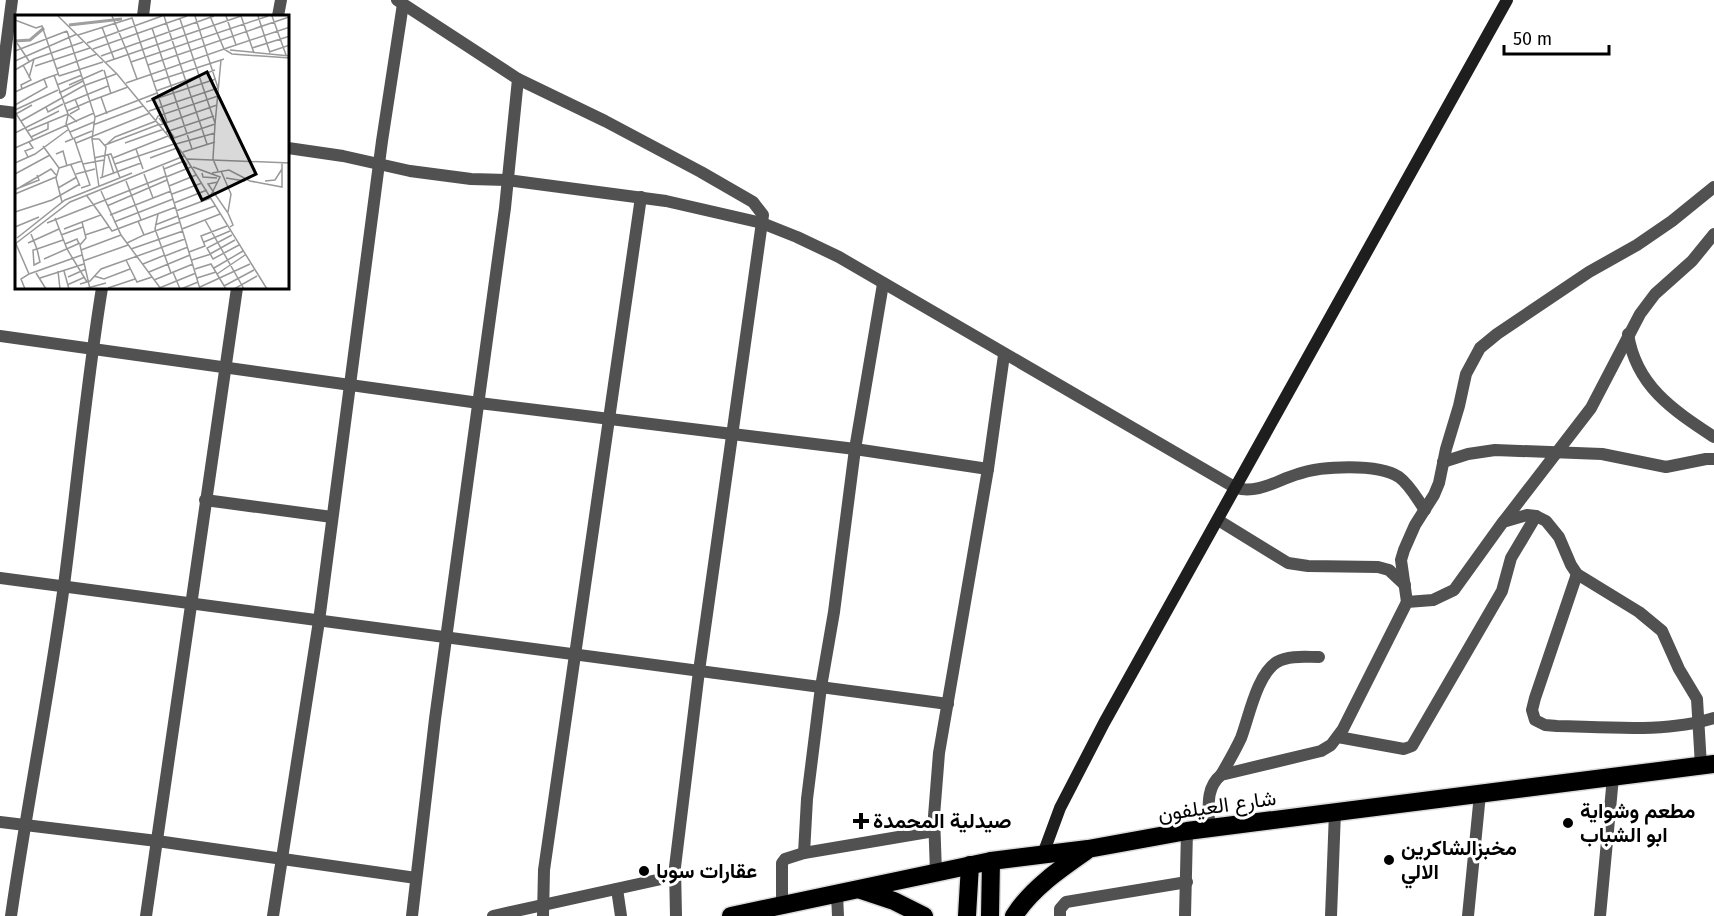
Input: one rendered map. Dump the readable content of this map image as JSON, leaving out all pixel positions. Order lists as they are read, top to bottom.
{
  "streets": {
    "highway": ["شارع العيلفون"]
  },
  "places": {
    "health": ["صيدلية المحمدة"],
    "other": ["مطعم وشواية ابو الشباب", "مخبزالشاكرين الالي", "عقارات سوبا"]
  },
  "scale_bar": "50 m"
}
